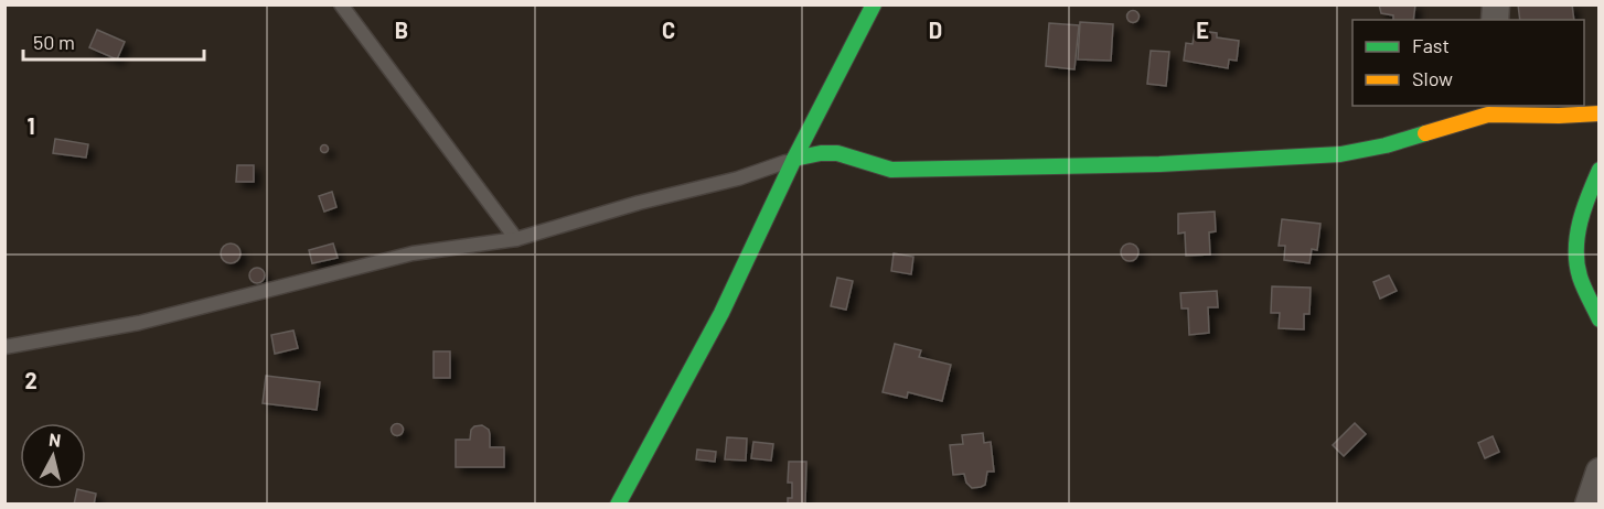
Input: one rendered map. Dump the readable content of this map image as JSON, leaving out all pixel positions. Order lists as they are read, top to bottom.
{
  "legend": ["Fast", "Slow"],
  "scale_bar": "50 m",
  "north": "top",
  "grid": {
    "columns": [
      "B",
      "C",
      "D",
      "E"
    ],
    "rows": ["1", "2"]
  }
}
